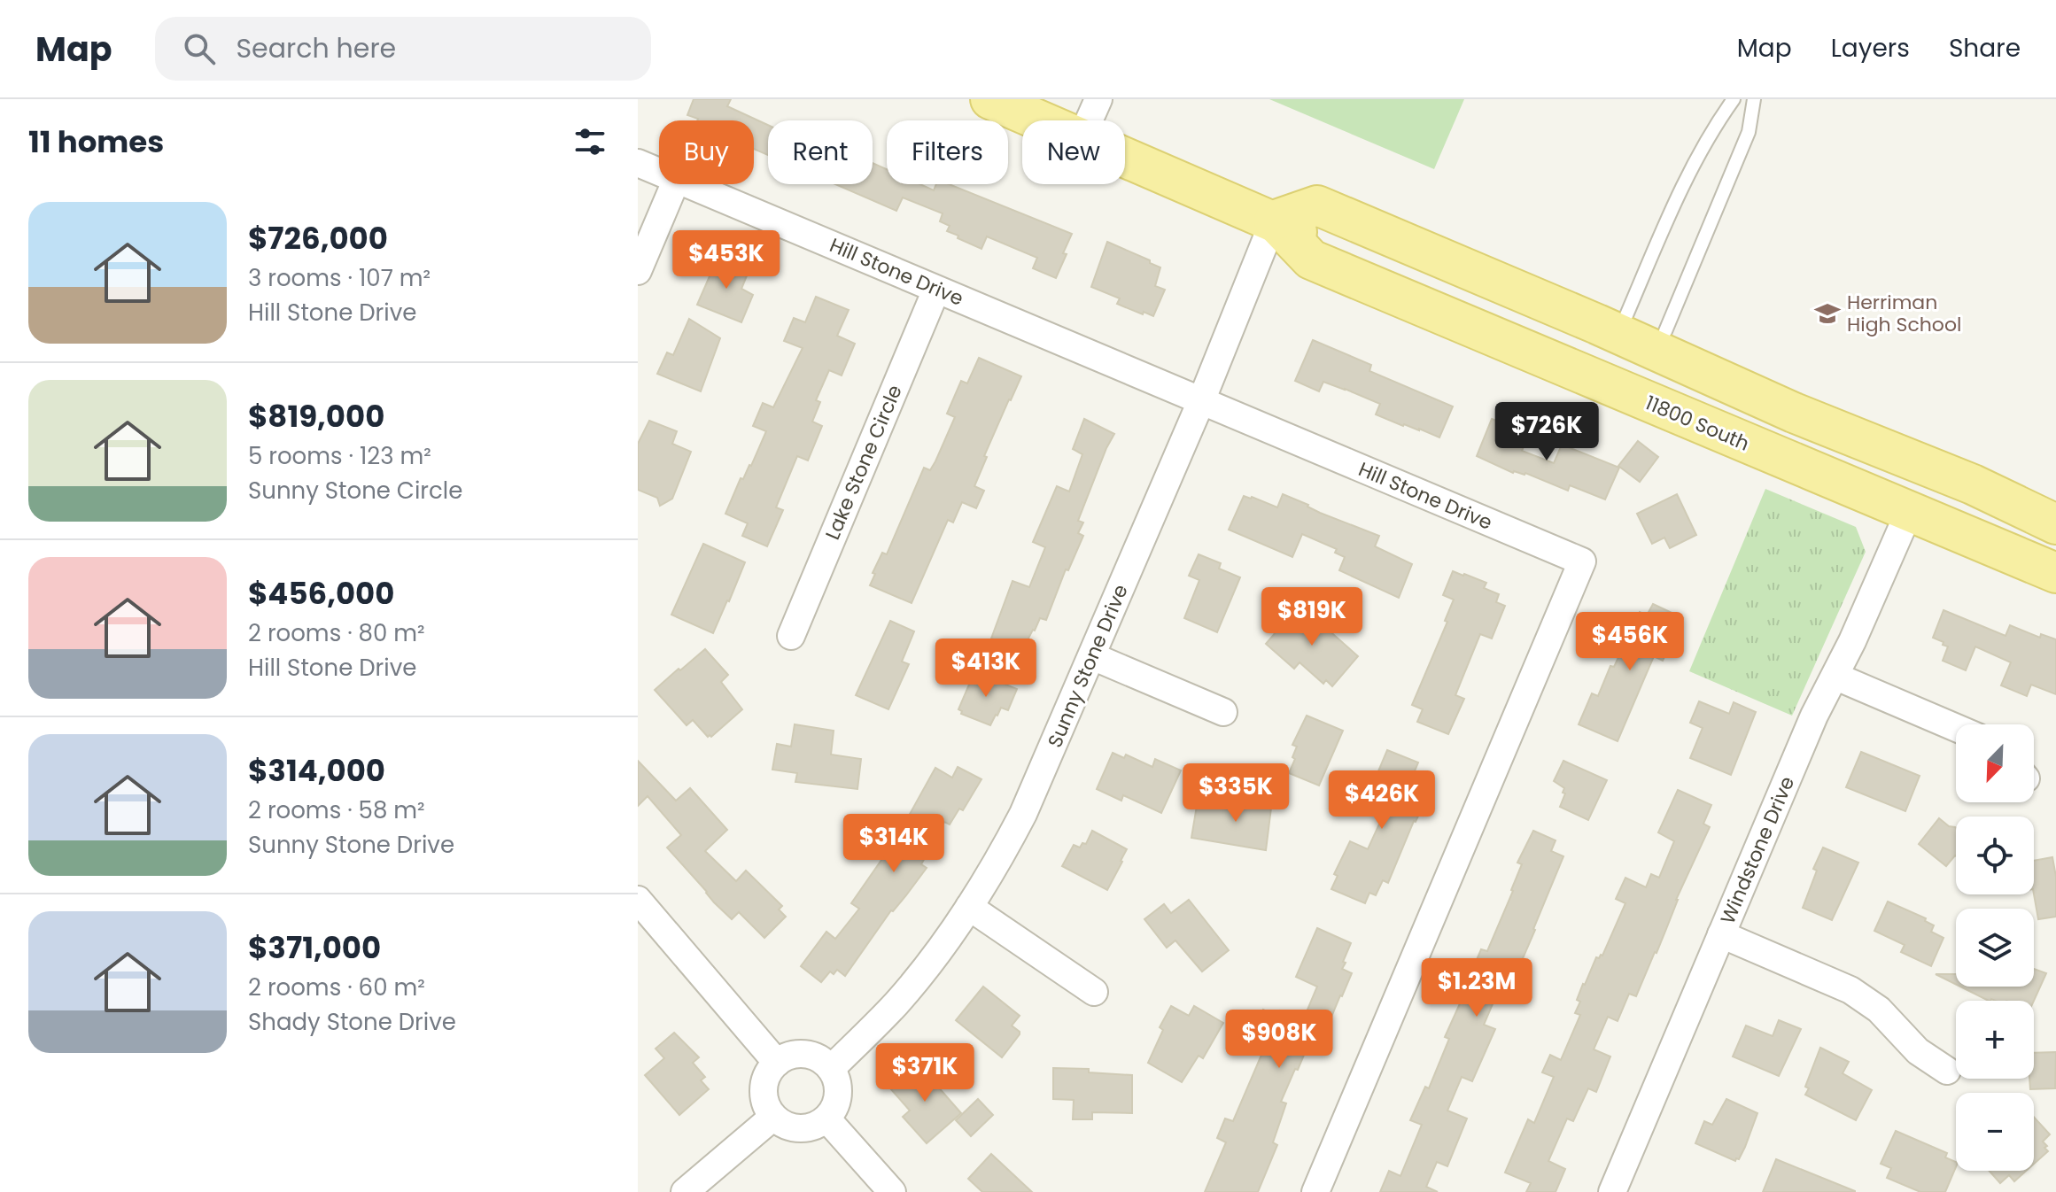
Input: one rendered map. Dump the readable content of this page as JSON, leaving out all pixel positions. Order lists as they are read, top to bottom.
{
  "streets": {
    "main road": ["11800 South"],
    "street": [
      "Hill Stone Drive",
      "Lake Stone Circle",
      "Sunny Stone Drive",
      "Windstone Drive"
    ]
  },
  "crossings": [
    ["Hill Stone Drive", "Lake Stone Circle"],
    ["Hill Stone Drive", "Sunny Stone Drive"],
    ["11800 South", "Sunny Stone Drive"],
    ["11800 South", "Windstone Drive"]
  ],
  "places": {
    "school or university": ["Herriman High School"]
  },
  "north": "bottom left",
  "page": {
    "header": "Map",
    "search": "Search here",
    "nav": ["Map", "Layers", "Share"],
    "heading": "11 homes",
    "chip": [
      "Buy",
      "Rent",
      "Filters",
      "New"
    ],
    "list": [
      {
        "name": "$726,000",
        "note": "3 rooms · 107 m² · Hill Stone Drive"
      },
      {
        "name": "$819,000",
        "note": "5 rooms · 123 m² · Sunny Stone Circle"
      },
      {
        "name": "$456,000",
        "note": "2 rooms · 80 m² · Hill Stone Drive"
      },
      {
        "name": "$314,000",
        "note": "2 rooms · 58 m² · Sunny Stone Drive"
      },
      {
        "name": "$371,000",
        "note": "2 rooms · 60 m² · Shady Stone Drive"
      }
    ],
    "price": [
      "$453K",
      "$726K",
      "$819K",
      "$456K",
      "$413K",
      "$335K",
      "$426K",
      "$314K",
      "$1.23M",
      "$908K",
      "$371K"
    ],
    "map_buttons": ["+", "−"]
  }
}
